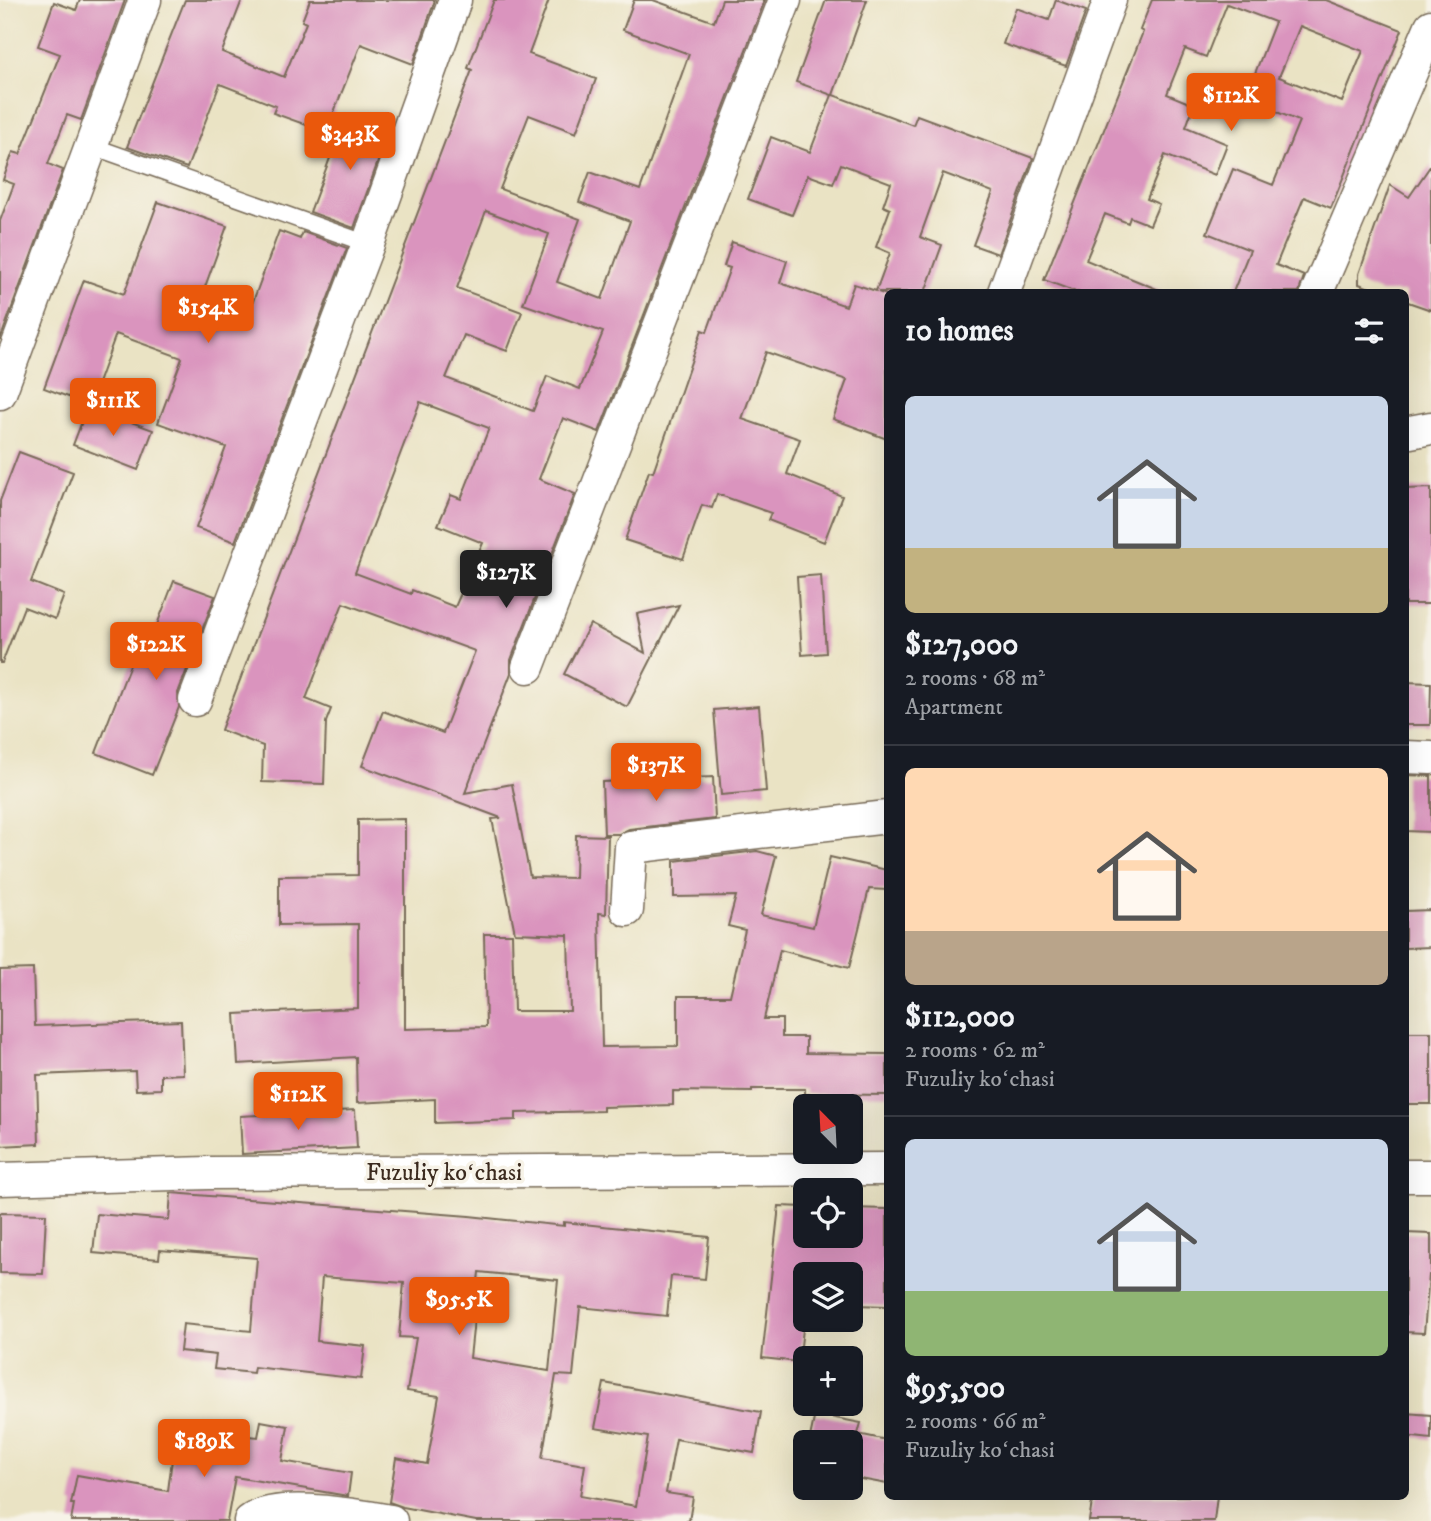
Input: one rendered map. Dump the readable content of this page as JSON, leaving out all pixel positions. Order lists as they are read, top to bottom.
{
  "streets": {
    "street": ["Fuzuliy koʻchasi"]
  },
  "north": "top left",
  "page": {
    "price": [
      "$112K",
      "$343K",
      "$154K",
      "$111K",
      "$127K",
      "$122K",
      "$137K",
      "$112K",
      "$95.5K",
      "$189K"
    ],
    "heading": "10 homes",
    "list": [
      {
        "name": "$127,000",
        "note": "2 rooms · 68 m² · Apartment"
      },
      {
        "name": "$112,000",
        "note": "2 rooms · 62 m² · Fuzuliy koʻchasi"
      },
      {
        "name": "$95,500",
        "note": "2 rooms · 66 m² · Fuzuliy koʻchasi"
      }
    ],
    "map_buttons": ["+", "−"]
  }
}
